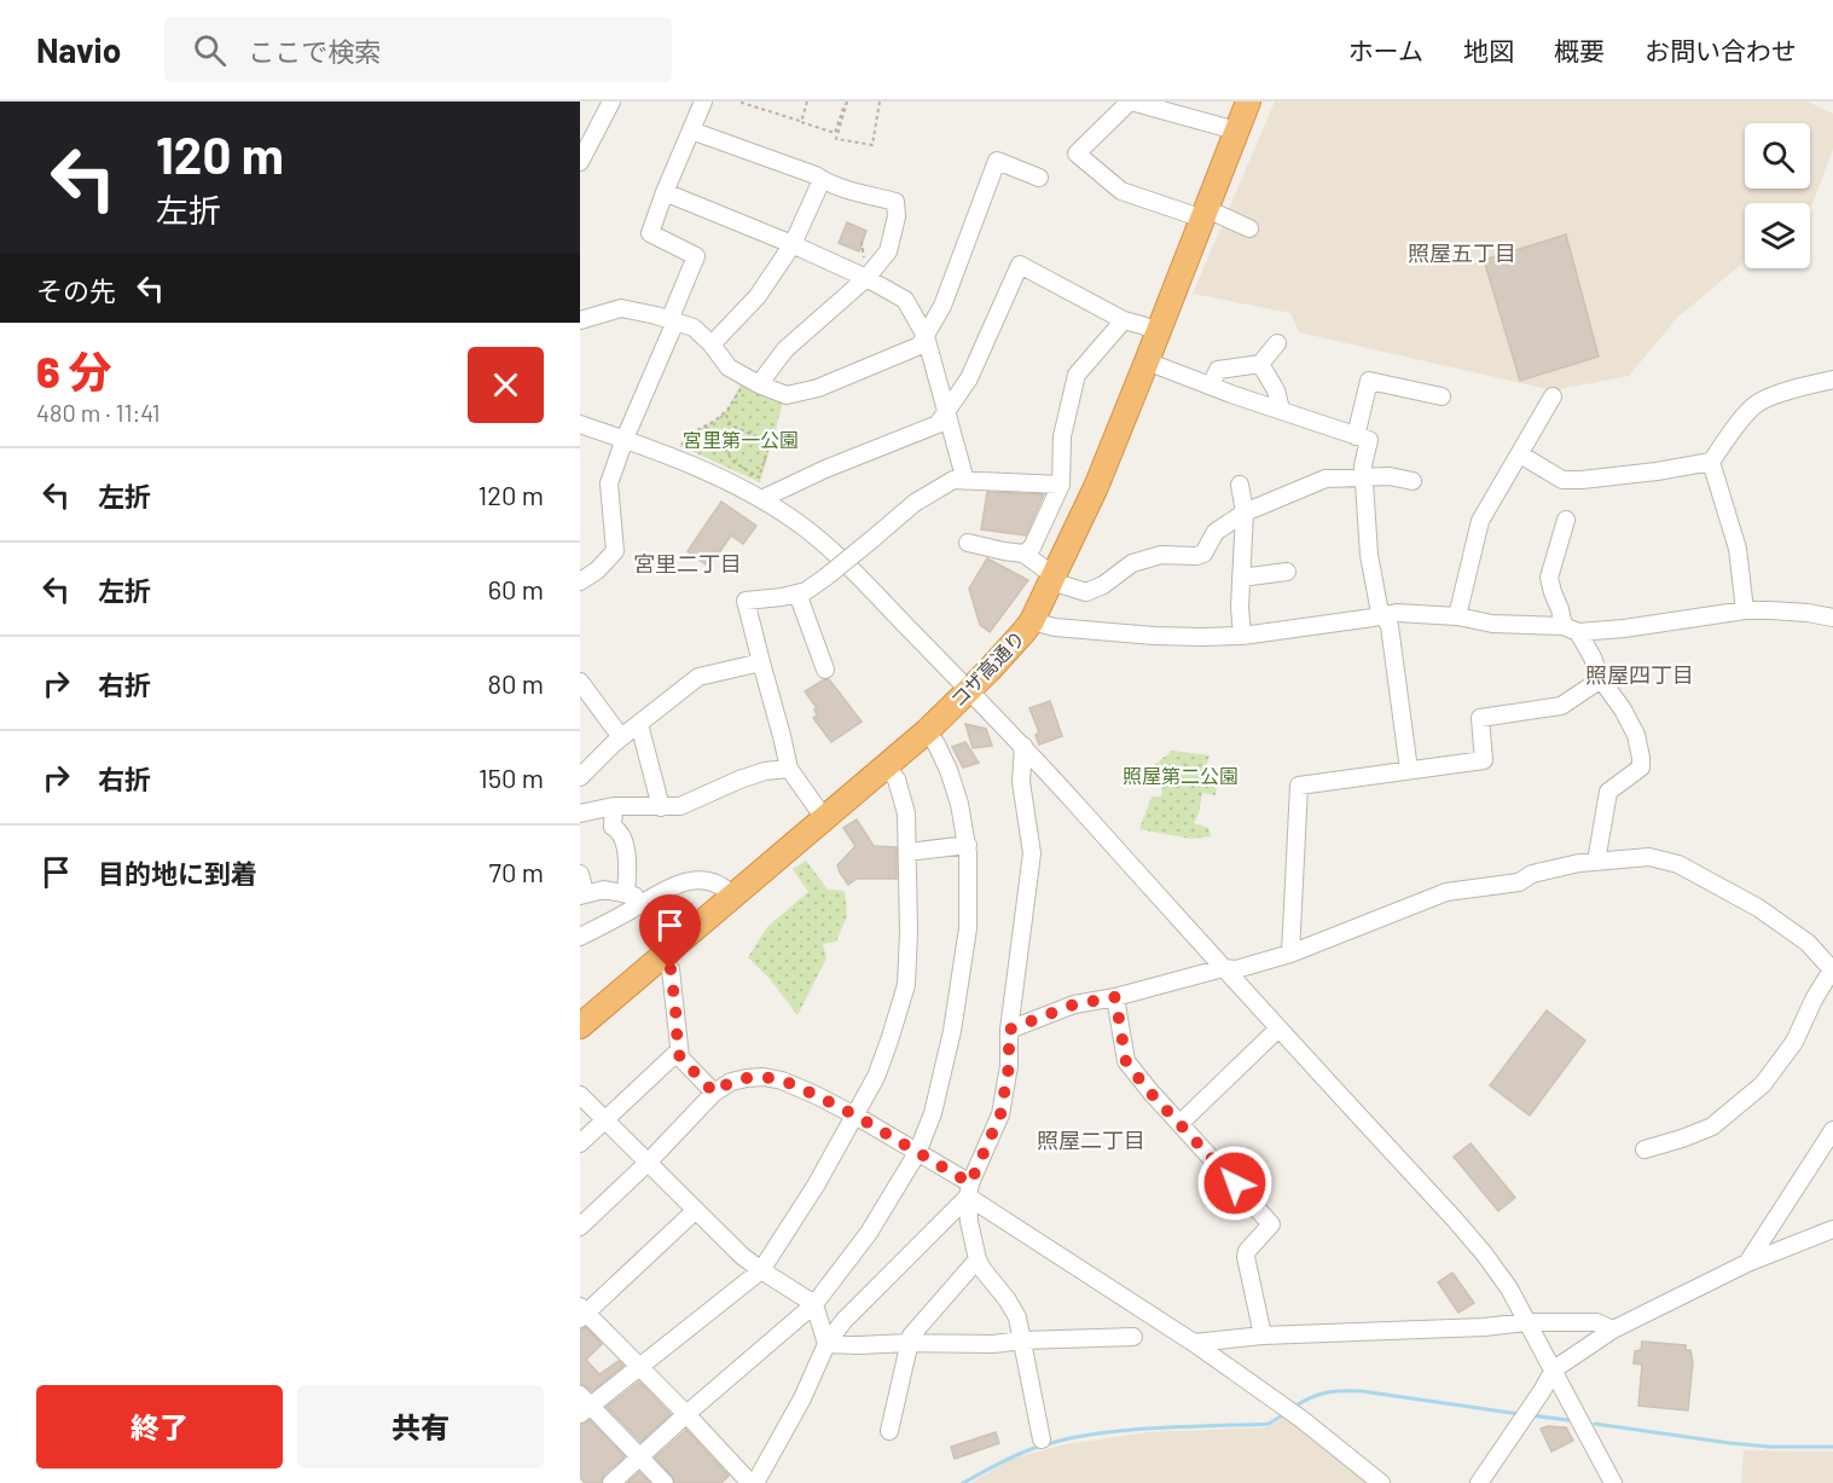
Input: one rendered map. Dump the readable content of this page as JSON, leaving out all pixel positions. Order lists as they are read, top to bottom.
{
  "streets": {
    "highway": ["コザ高通り"]
  },
  "districts": [
    "照屋五丁目",
    "宮里二丁目",
    "照屋四丁目",
    "照屋二丁目"
  ],
  "parks": ["宮里第一公園", "照屋第二公園"],
  "page": {
    "header": "Navio",
    "search": "ここで検索",
    "nav": [
      "ホーム",
      "地図",
      "概要",
      "お問い合わせ"
    ],
    "turn": ["120 m", "左折"],
    "then": "その先",
    "heading": ["6 分", "480 m · 11:41"],
    "list": [
      {
        "name": "左折",
        "value": "120 m"
      },
      {
        "name": "左折",
        "value": "60 m"
      },
      {
        "name": "右折",
        "value": "80 m"
      },
      {
        "name": "右折",
        "value": "150 m"
      },
      {
        "name": "目的地に到着",
        "value": "70 m"
      }
    ],
    "buttons": ["終了", "共有"]
  }
}
